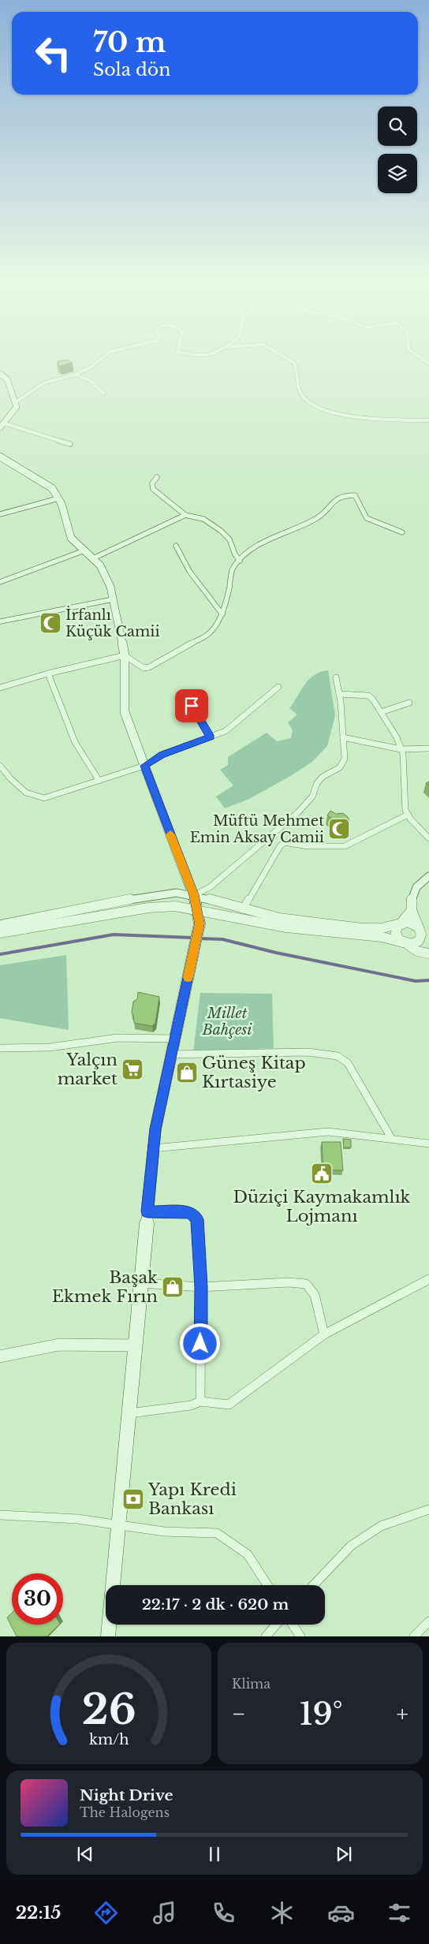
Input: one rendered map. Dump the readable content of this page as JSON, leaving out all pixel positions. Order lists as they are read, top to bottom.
{
  "parks": ["Millet Bahçesi"],
  "places": {
    "mosque": ["İrfanlı Küçük Camii", "Müftü Mehmet Emin Aksay Camii"],
    "supermarket": ["Yalçın market"],
    "shop": ["Güneş Kitap Kırtasiye", "Başak Ekmek Fırın"],
    "public building": ["Düziçi Kaymakamlık Lojmanı"],
    "bank": ["Yapı Kredi Bankası"]
  },
  "page": {
    "turn": ["70 m", "Sola dön"],
    "limit": "30",
    "trip": "22:17 · 2 dk · 620 m",
    "tile": "Klima",
    "heat": ["−", "19°", "+"],
    "song": ["Night Drive", "The Halogens"],
    "tabs": "22:15",
    "gauge": ["26", "km/h"]
  }
}
